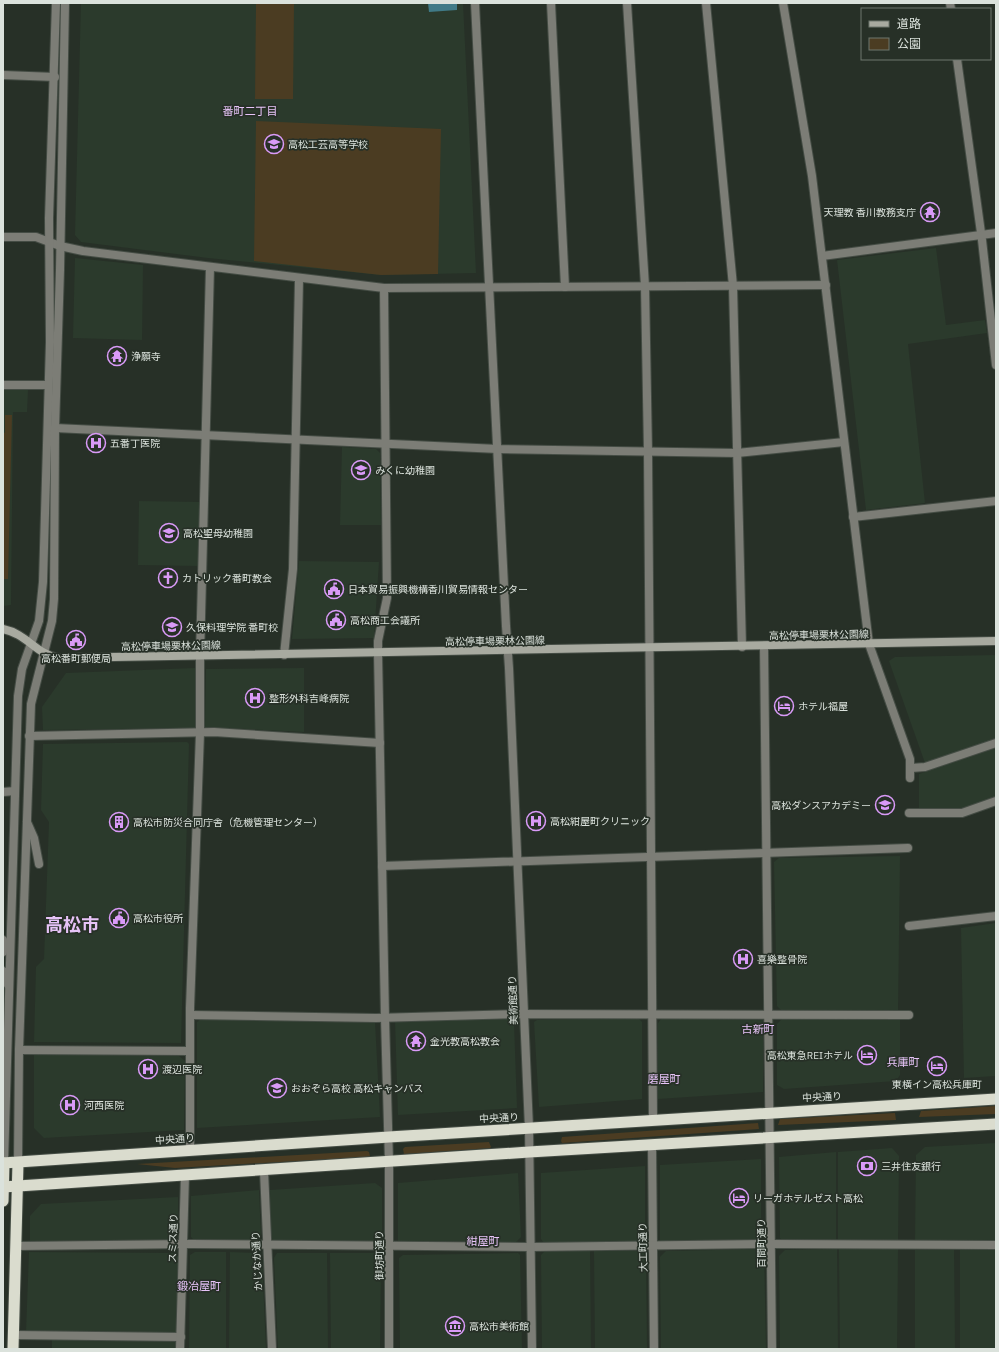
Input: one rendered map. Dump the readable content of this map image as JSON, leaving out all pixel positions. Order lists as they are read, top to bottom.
{
  "streets": {
    "highway": ["中央通り"],
    "main road": ["高松停車場栗林公園線"],
    "street": [
      "美術館通り",
      "スミス通り",
      "百間町通り",
      "大工町通り",
      "御坊町通り",
      "かじなか通り"
    ]
  },
  "crossings": [
    ["高松停車場栗林公園線", "美術館通り"],
    ["高松停車場栗林公園線", "百間町通り"],
    ["高松停車場栗林公園線", "御坊町通り"],
    ["美術館通り", "中央通り"],
    ["中央通り", "百間町通り"],
    ["中央通り", "御坊町通り"]
  ],
  "districts": [
    "番町二丁目",
    "高松市",
    "古新町",
    "兵庫町",
    "磨屋町",
    "紺屋町",
    "鍛冶屋町"
  ],
  "places": {
    "school or university": [
      "高松工芸高等学校",
      "みくに幼稚園",
      "高松聖母幼稚園",
      "久保料理学院 番町校",
      "高松ダンスアカデミー",
      "おおぞら高校 高松キャンパス"
    ],
    "temple": ["天理教 香川教務支庁", "浄願寺", "金光教高松教会"],
    "hospital": [
      "五番丁医院",
      "整形外科吉峰病院",
      "高松紺屋町クリニック",
      "喜樂整骨院",
      "渡辺医院",
      "河西医院"
    ],
    "church": ["カトリック番町教会"],
    "public building": [
      "日本貿易振興機構香川貿易情報センター",
      "高松商工会議所",
      "高松番町郵便局",
      "高松市役所"
    ],
    "hotel": [
      "ホテル福屋",
      "高松東急REIホテル",
      "東横イン高松兵庫町",
      "リーガホテルゼスト高松"
    ],
    "building": ["高松市防災合同庁舎（危機管理センター）"],
    "bank": ["三井住友銀行"],
    "museum": ["高松市美術館"]
  },
  "legend": ["道路", "公園"]
}
